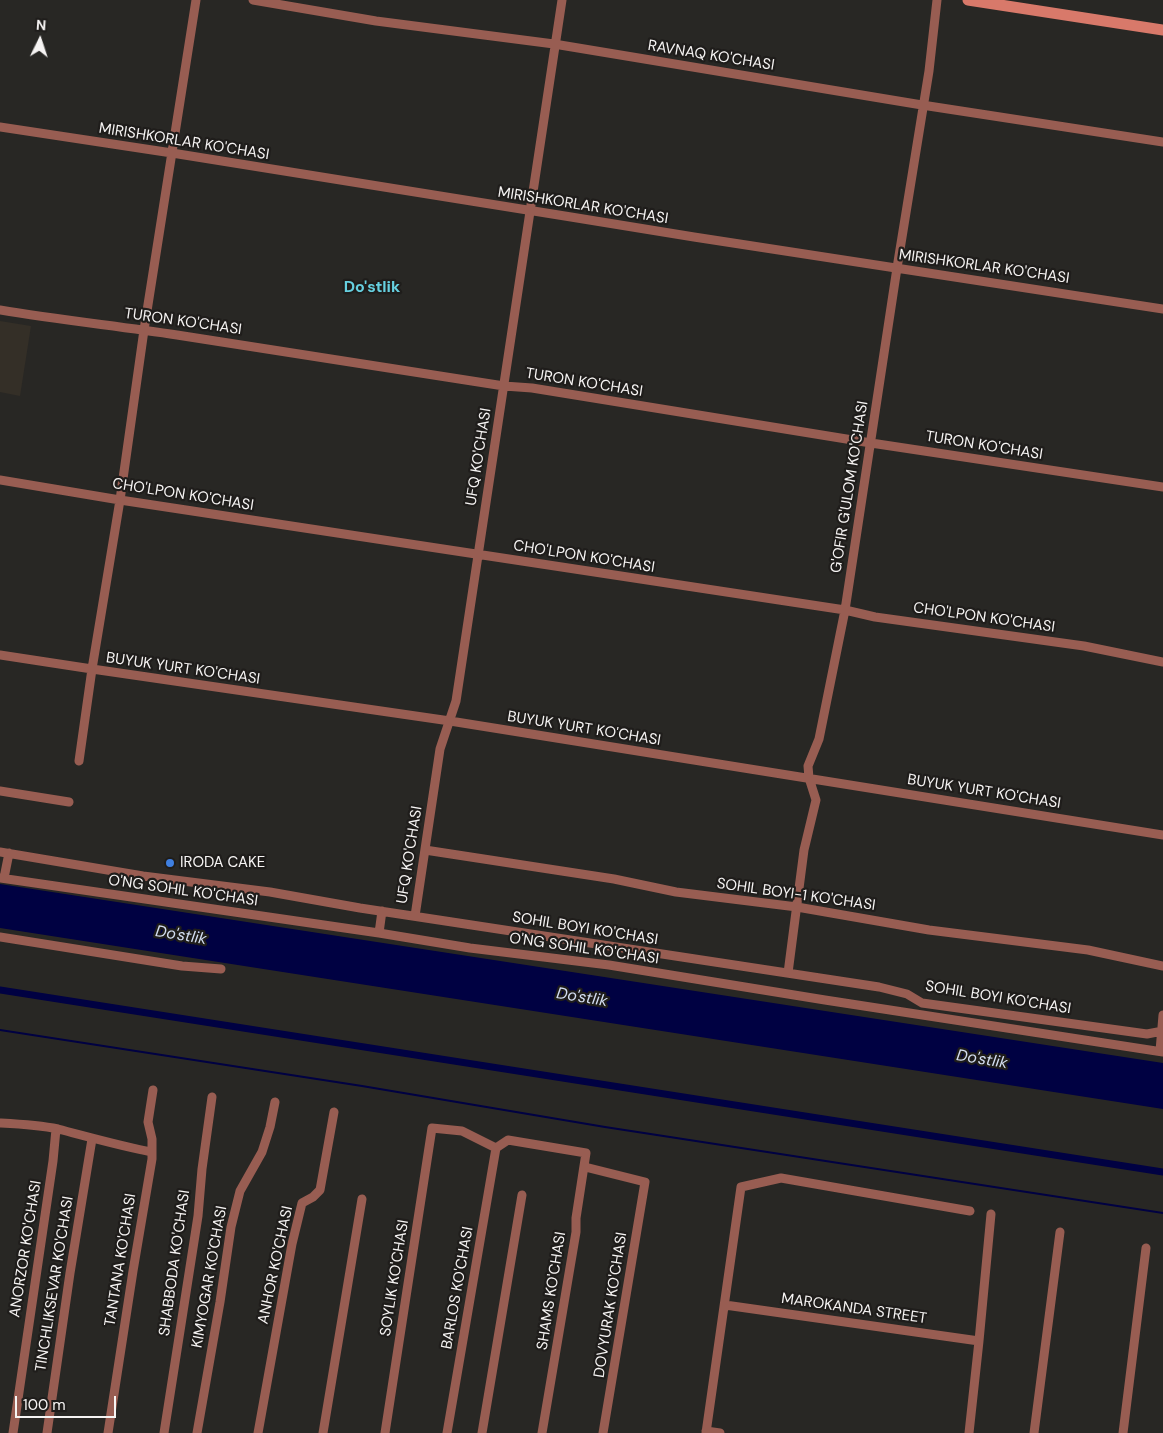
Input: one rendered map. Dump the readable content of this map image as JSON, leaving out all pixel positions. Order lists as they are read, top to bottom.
{
  "streets": {
    "street": [
      "RAVNAQ KO'CHASI",
      "MIRISHKORLAR KO'CHASI",
      "TURON KO'CHASI",
      "UFQ KO'CHASI",
      "G'OFIR G'ULOM KO'CHASI",
      "CHO'LPON KO'CHASI",
      "BUYUK YURT KO'CHASI",
      "O'NG SOHIL KO'CHASI",
      "SOHIL BOYI-1 KO'CHASI",
      "SOHIL BOYI KO'CHASI",
      "ANORZOR KO'CHASI",
      "TANTANA KO'CHASI",
      "SHABBODA KO'CHASI",
      "ANHOR KO'CHASI",
      "KIMYOGAR KO'CHASI",
      "SOYLIK KO'CHASI",
      "TINCHLIKSEVAR KO'CHASI",
      "BARLOS KO'CHASI",
      "SHAMS KO'CHASI",
      "DOVYURAK KO'CHASI",
      "MAROKANDA STREET"
    ]
  },
  "crossings": [
    ["RAVNAQ KO'CHASI", "UFQ KO'CHASI"],
    ["RAVNAQ KO'CHASI", "G'OFIR G'ULOM KO'CHASI"],
    ["MIRISHKORLAR KO'CHASI", "UFQ KO'CHASI"],
    ["MIRISHKORLAR KO'CHASI", "G'OFIR G'ULOM KO'CHASI"],
    ["TURON KO'CHASI", "UFQ KO'CHASI"],
    ["TURON KO'CHASI", "G'OFIR G'ULOM KO'CHASI"],
    ["UFQ KO'CHASI", "CHO'LPON KO'CHASI"],
    ["UFQ KO'CHASI", "BUYUK YURT KO'CHASI"],
    ["UFQ KO'CHASI", "SOHIL BOYI-1 KO'CHASI"],
    ["UFQ KO'CHASI", "SOHIL BOYI KO'CHASI"],
    ["G'OFIR G'ULOM KO'CHASI", "CHO'LPON KO'CHASI"],
    ["G'OFIR G'ULOM KO'CHASI", "BUYUK YURT KO'CHASI"],
    ["G'OFIR G'ULOM KO'CHASI", "SOHIL BOYI-1 KO'CHASI"],
    ["G'OFIR G'ULOM KO'CHASI", "SOHIL BOYI KO'CHASI"],
    ["SOYLIK KO'CHASI", "BARLOS KO'CHASI"],
    ["SOYLIK KO'CHASI", "SHAMS KO'CHASI"],
    ["BARLOS KO'CHASI", "SHAMS KO'CHASI"],
    ["SHAMS KO'CHASI", "DOVYURAK KO'CHASI"]
  ],
  "districts": ["Do'stlik"],
  "water": ["Do'stlik"],
  "places": ["IRODA CAKE"],
  "scale_bar": "100 m",
  "north": "top"
}
